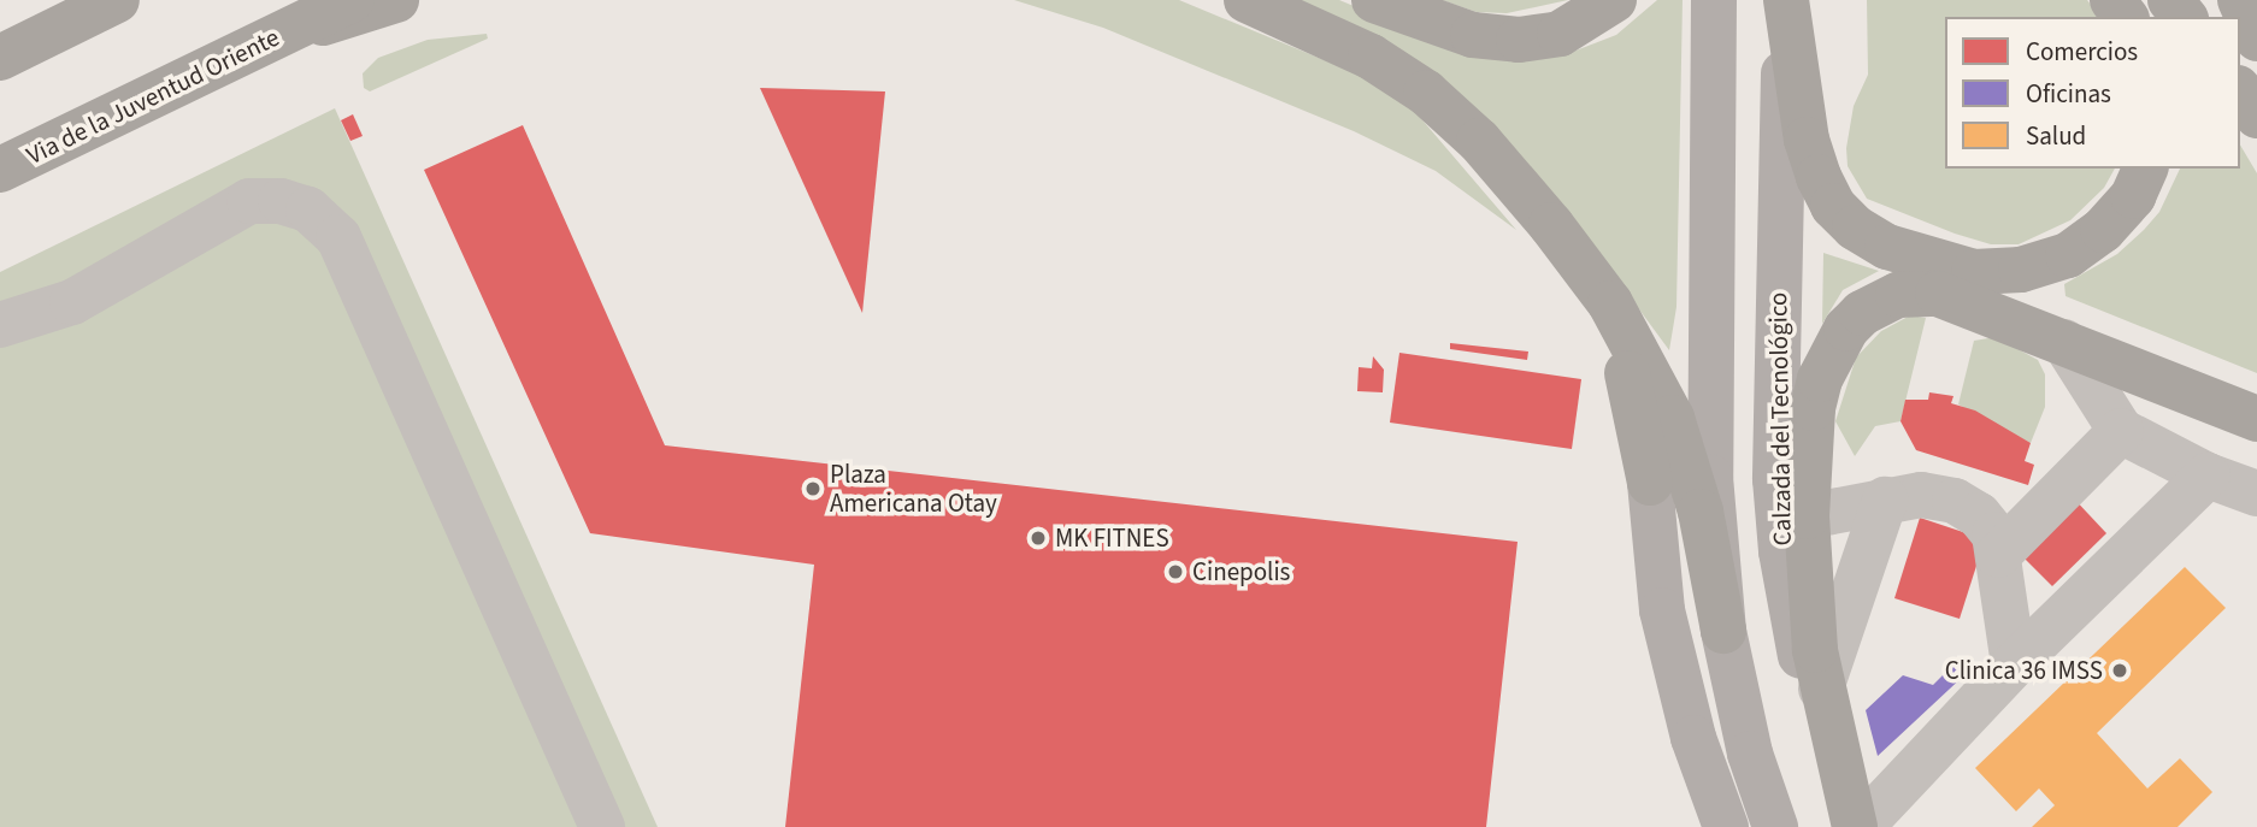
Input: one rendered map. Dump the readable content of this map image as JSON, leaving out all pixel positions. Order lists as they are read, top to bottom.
{
  "streets": {
    "highway": ["Via de la Juventud Oriente"],
    "main road": ["Calzada del Tecnológico"]
  },
  "places": [
    "Plaza Americana Otay",
    "MK FITNES",
    "Cinepolis",
    "Clinica 36 IMSS"
  ],
  "legend": ["Comercios", "Oficinas", "Salud"]
}
